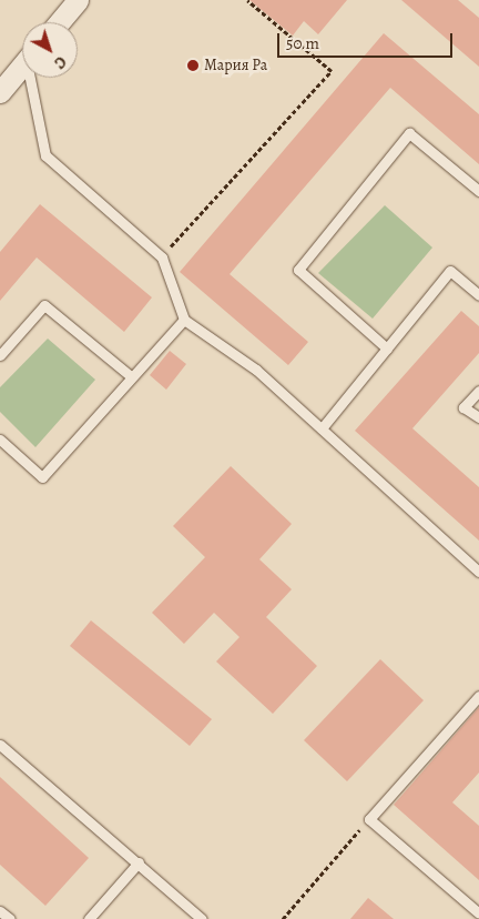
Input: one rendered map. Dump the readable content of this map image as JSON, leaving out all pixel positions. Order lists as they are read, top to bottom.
{
  "places": ["Мария Ра"],
  "scale_bar": "50 m",
  "north": "bottom right"
}
